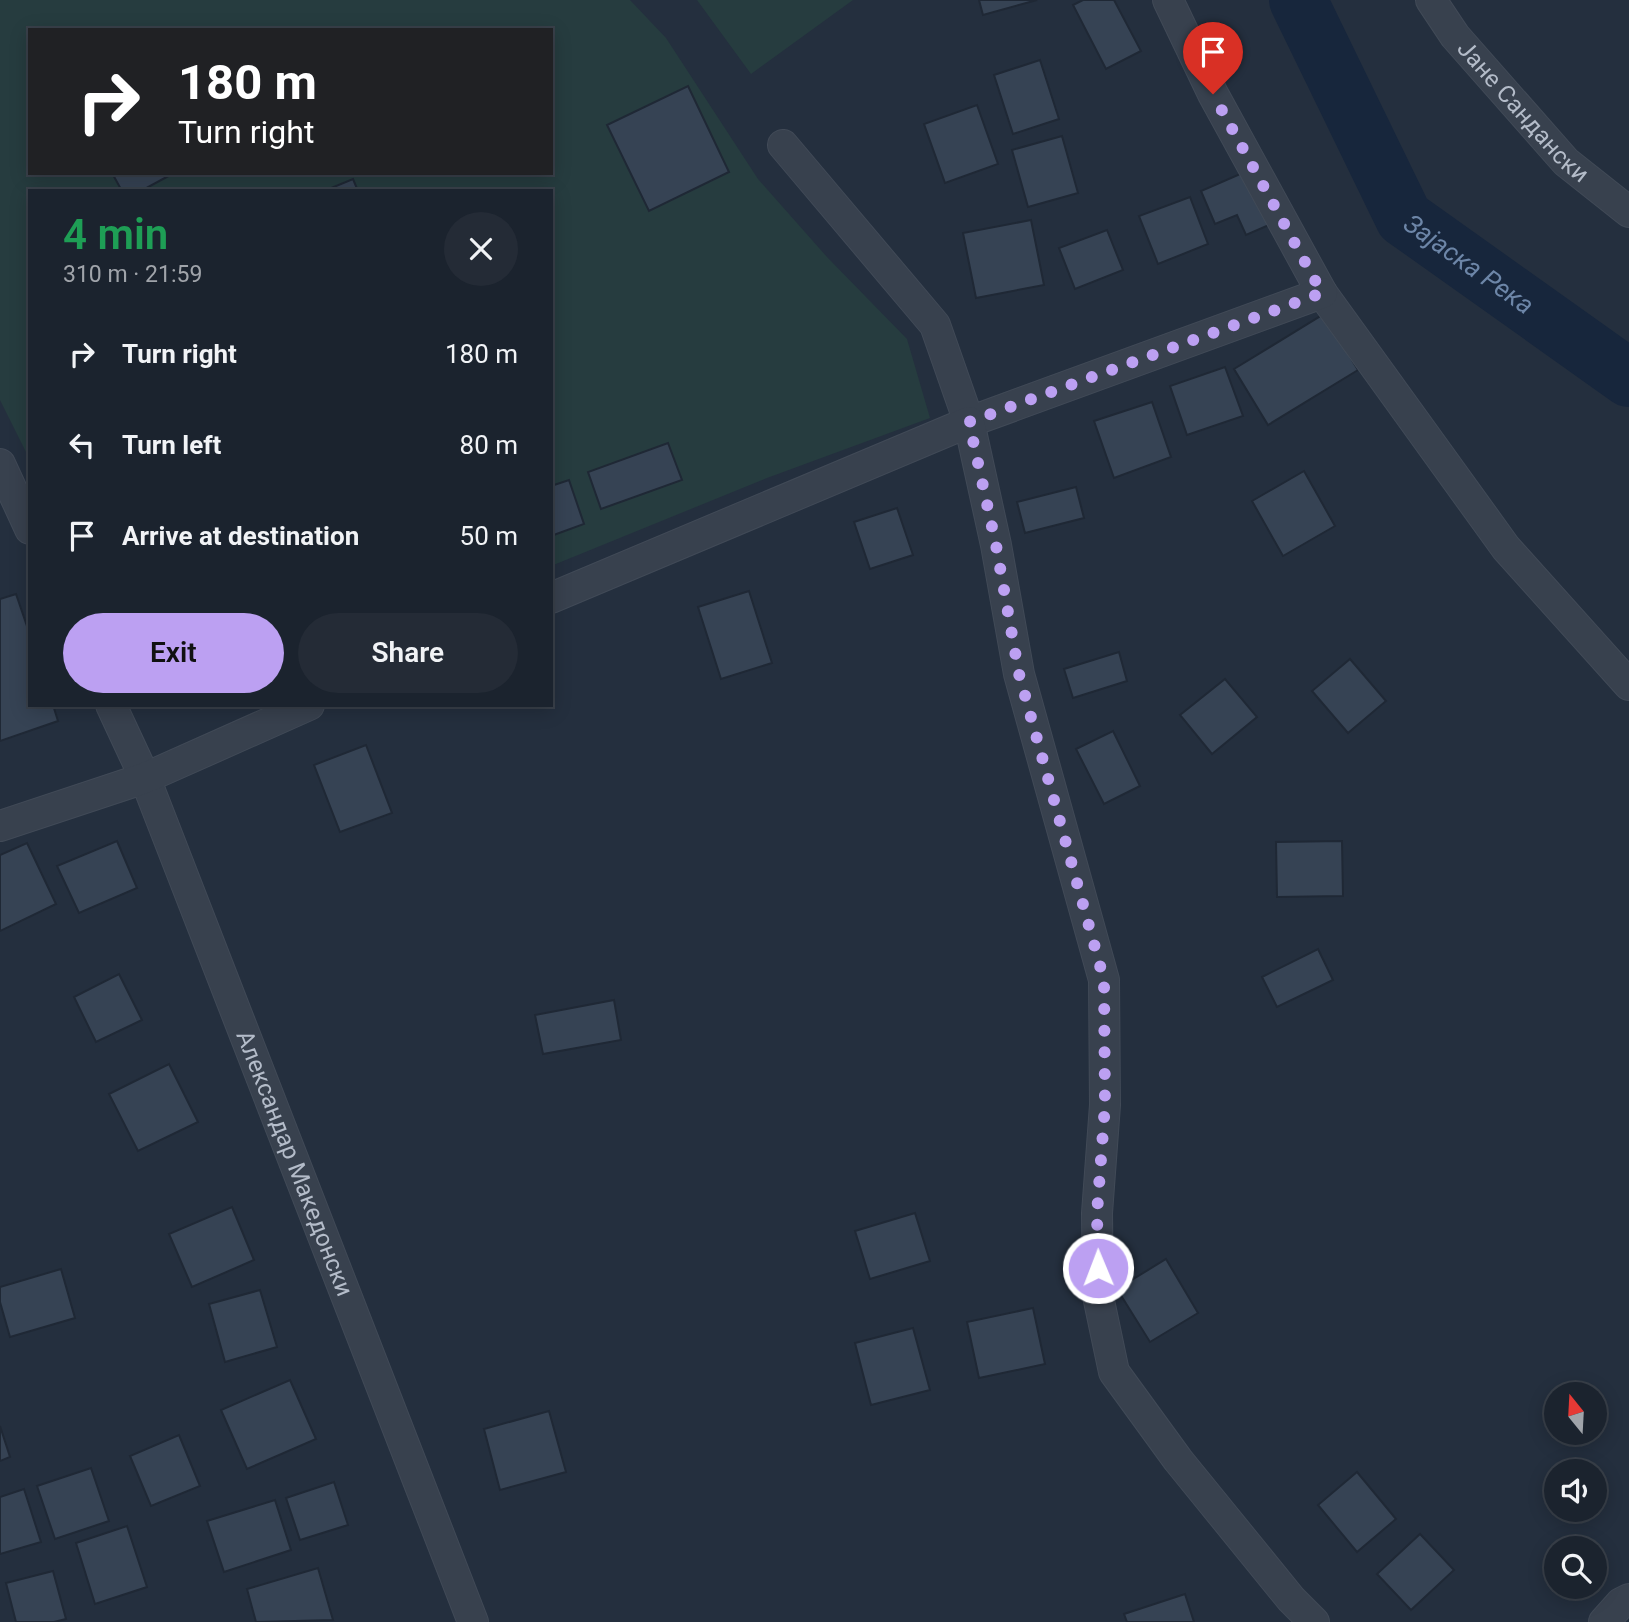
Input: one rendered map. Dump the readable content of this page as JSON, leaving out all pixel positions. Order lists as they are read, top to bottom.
{
  "streets": {
    "street": ["Јане Сандански", "Александар Македонски"]
  },
  "water": ["Зајаска Река"],
  "north": "top",
  "page": {
    "turn": ["180 m", "Turn right"],
    "heading": ["4 min", "310 m · 21:59"],
    "list": [
      {
        "name": "Turn right",
        "value": "180 m"
      },
      {
        "name": "Turn left",
        "value": "80 m"
      },
      {
        "name": "Arrive at destination",
        "value": "50 m"
      }
    ],
    "buttons": ["Exit", "Share"]
  }
}
